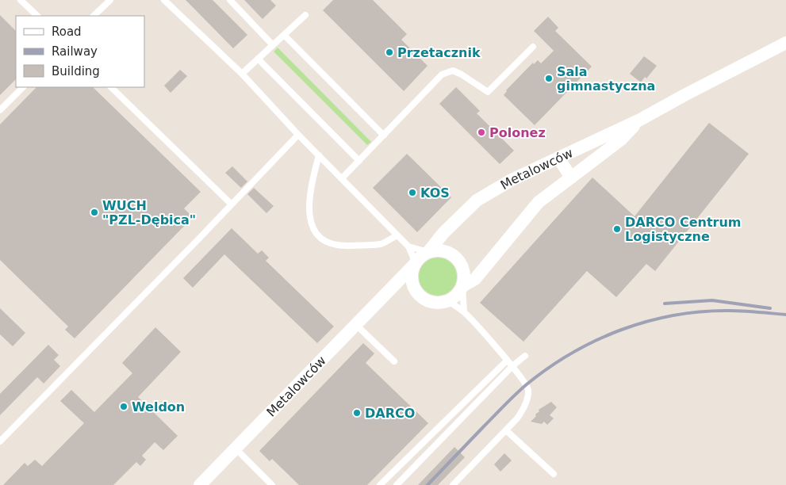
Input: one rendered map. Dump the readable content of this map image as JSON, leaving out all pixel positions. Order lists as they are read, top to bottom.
{
  "streets": {
    "street": ["Metalowców"]
  },
  "places": [
    "Przetacznik",
    "Sala gimnastyczna",
    "Polonez",
    "KOS",
    "WUCH \"PZL-Dębica\"",
    "DARCO Centrum Logistyczne",
    "Weldon",
    "DARCO"
  ],
  "legend": ["Road", "Railway", "Building"]
}
